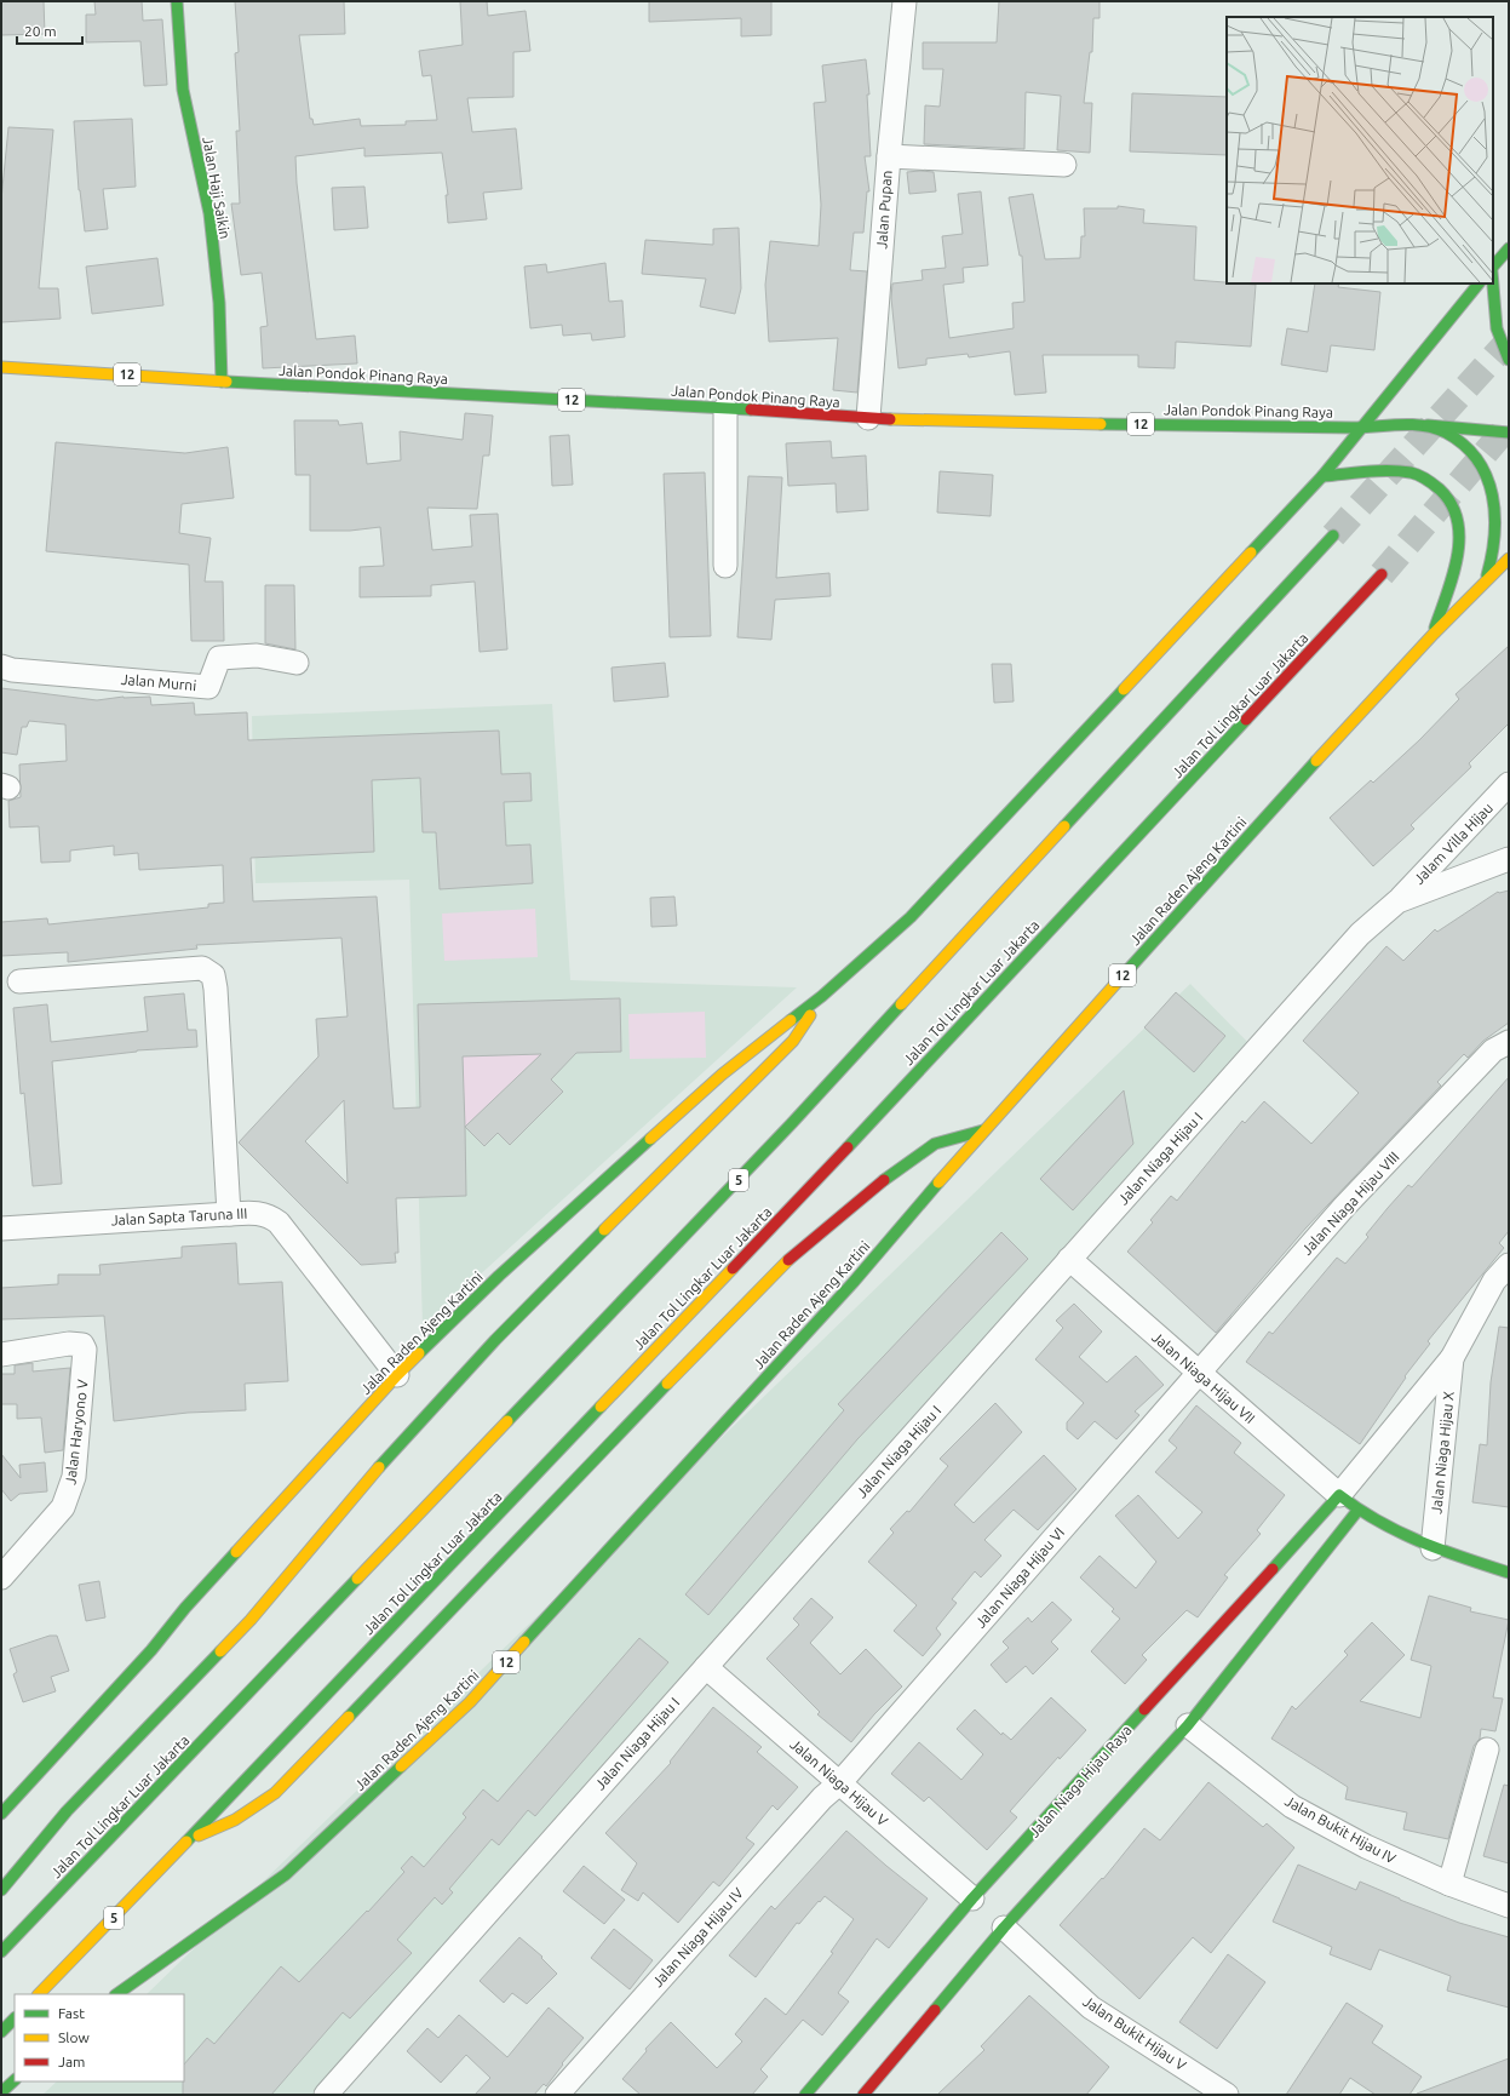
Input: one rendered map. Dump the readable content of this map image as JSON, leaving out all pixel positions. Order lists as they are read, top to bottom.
{
  "streets": {
    "main road": [
      "Jalan Haji Saikin",
      "12",
      "Jalan Pondok Pinang Raya",
      "Jalan Tol Lingkar Luar Jakarta",
      "Jalan Raden Ajeng Kartini",
      "5",
      "Jalan Niaga Hijau Raya"
    ],
    "street": [
      "Jalan Pupan",
      "Jalan Murni",
      "Jalam Villa Hijau",
      "Jalan Niaga Hijau I",
      "Jalan Niaga Hijau VIII",
      "Jalan Sapta Taruna III",
      "Jalan Niaga Hijau VII",
      "Jalan Haryono V",
      "Jalan Niaga Hijau X",
      "Jalan Niaga Hijau VI",
      "Jalan Niaga Hijau V",
      "Jalan Bukit Hijau IV",
      "Jalan Niaga Hijau IV",
      "Jalan Bukit Hijau V"
    ]
  },
  "crossings": [
    ["Jalan Haji Saikin", "Jalan Pondok Pinang Raya"],
    ["Jalan Pupan", "Jalan Pondok Pinang Raya"],
    ["Jalan Pondok Pinang Raya", "Jalan Raden Ajeng Kartini"],
    ["Jalam Villa Hijau", "Jalan Niaga Hijau I"],
    ["Jalan Raden Ajeng Kartini", "Jalan Sapta Taruna III"],
    ["Jalan Niaga Hijau I", "Jalan Niaga Hijau VII"],
    ["Jalan Niaga Hijau I", "Jalan Niaga Hijau V"],
    ["Jalan Niaga Hijau VIII", "Jalan Niaga Hijau VII"],
    ["Jalan Niaga Hijau VIII", "Jalan Niaga Hijau VI"],
    ["Jalan Niaga Hijau VII", "Jalan Niaga Hijau VI"],
    ["Jalan Niaga Hijau VII", "Jalan Niaga Hijau Raya"],
    ["Jalan Niaga Hijau X", "Jalan Niaga Hijau Raya"],
    ["Jalan Niaga Hijau VI", "Jalan Niaga Hijau V"],
    ["Jalan Niaga Hijau VI", "Jalan Niaga Hijau IV"],
    ["Jalan Niaga Hijau Raya", "Jalan Niaga Hijau V"],
    ["Jalan Niaga Hijau V", "Jalan Niaga Hijau IV"]
  ],
  "legend": ["Fast", "Slow", "Jam"],
  "scale_bar": "20 m"
}
